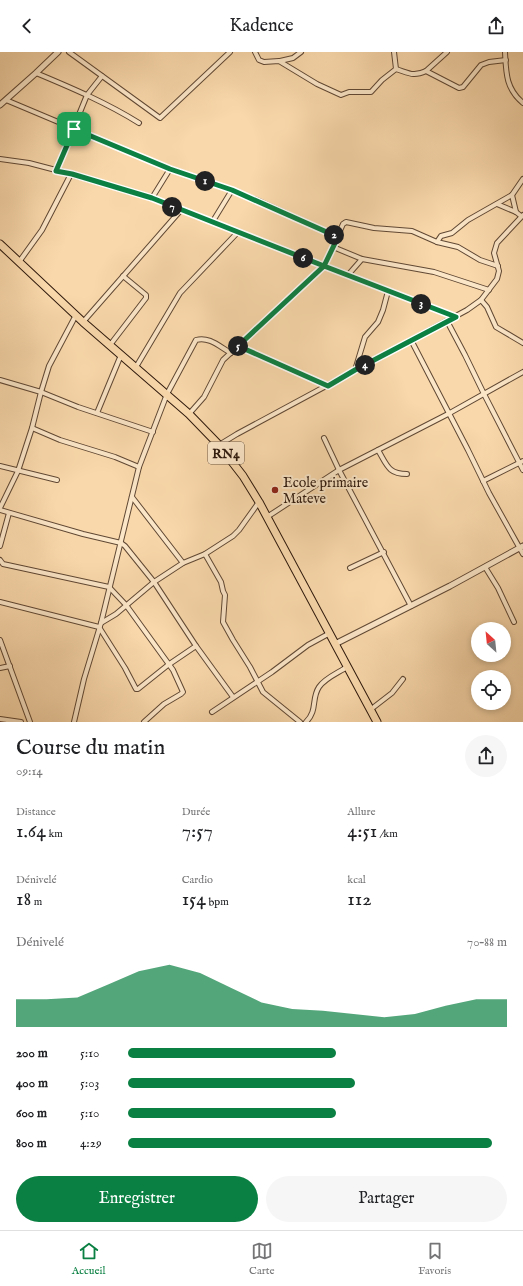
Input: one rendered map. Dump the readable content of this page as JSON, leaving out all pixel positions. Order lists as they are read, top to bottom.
{
  "streets": {
    "highway": ["RN4"]
  },
  "places": ["Ecole primaire Mateve"],
  "north": "top left",
  "page": {
    "header": "Kadence",
    "pins": [
      "1",
      "7",
      "2",
      "6",
      "3",
      "5",
      "4"
    ],
    "heading": ["Course du matin", "09:14"],
    "stats": [
      ["Distance", "1.64 km"],
      ["Durée", "7:57"],
      ["Allure", "4:51 /km"],
      ["Dénivelé", "18 m"],
      ["Cardio", "154 bpm"],
      ["kcal", "112"]
    ],
    "chart": ["Dénivelé", "70–88 m"],
    "list": [
      {
        "name": "200 m",
        "note": "5:10"
      },
      {
        "name": "400 m",
        "note": "5:03"
      },
      {
        "name": "600 m",
        "note": "5:10"
      },
      {
        "name": "800 m",
        "note": "4:29"
      }
    ],
    "buttons": ["Enregistrer", "Partager"],
    "tabs": ["Accueil", "Carte", "Favoris"]
  }
}
